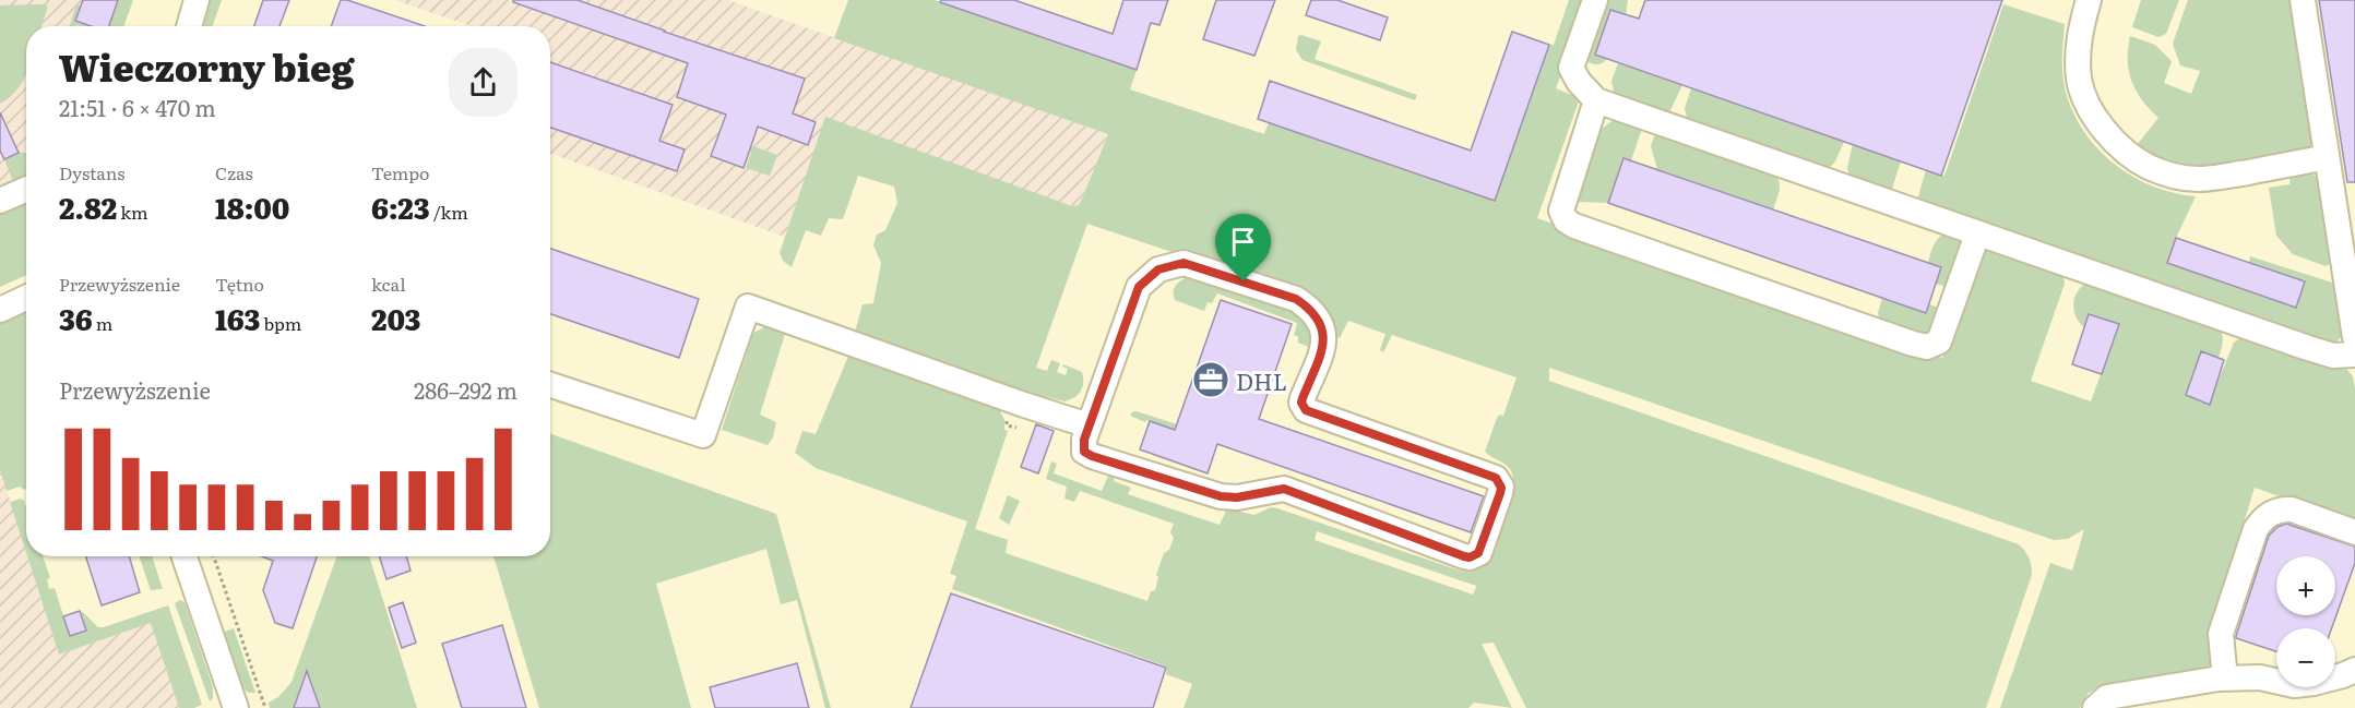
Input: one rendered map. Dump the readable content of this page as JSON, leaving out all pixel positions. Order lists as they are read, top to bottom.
{
  "places": {
    "office": ["DHL"]
  },
  "page": {
    "heading": ["Wieczorny bieg", "21:51 · 6 × 470 m"],
    "stats": [
      ["Dystans", "2.82 km"],
      ["Czas", "18:00"],
      ["Tempo", "6:23 /km"],
      ["Przewyższenie", "36 m"],
      ["Tętno", "163 bpm"],
      ["kcal", "203"]
    ],
    "chart": ["Przewyższenie", "286–292 m"],
    "map_buttons": ["+", "−"]
  }
}
